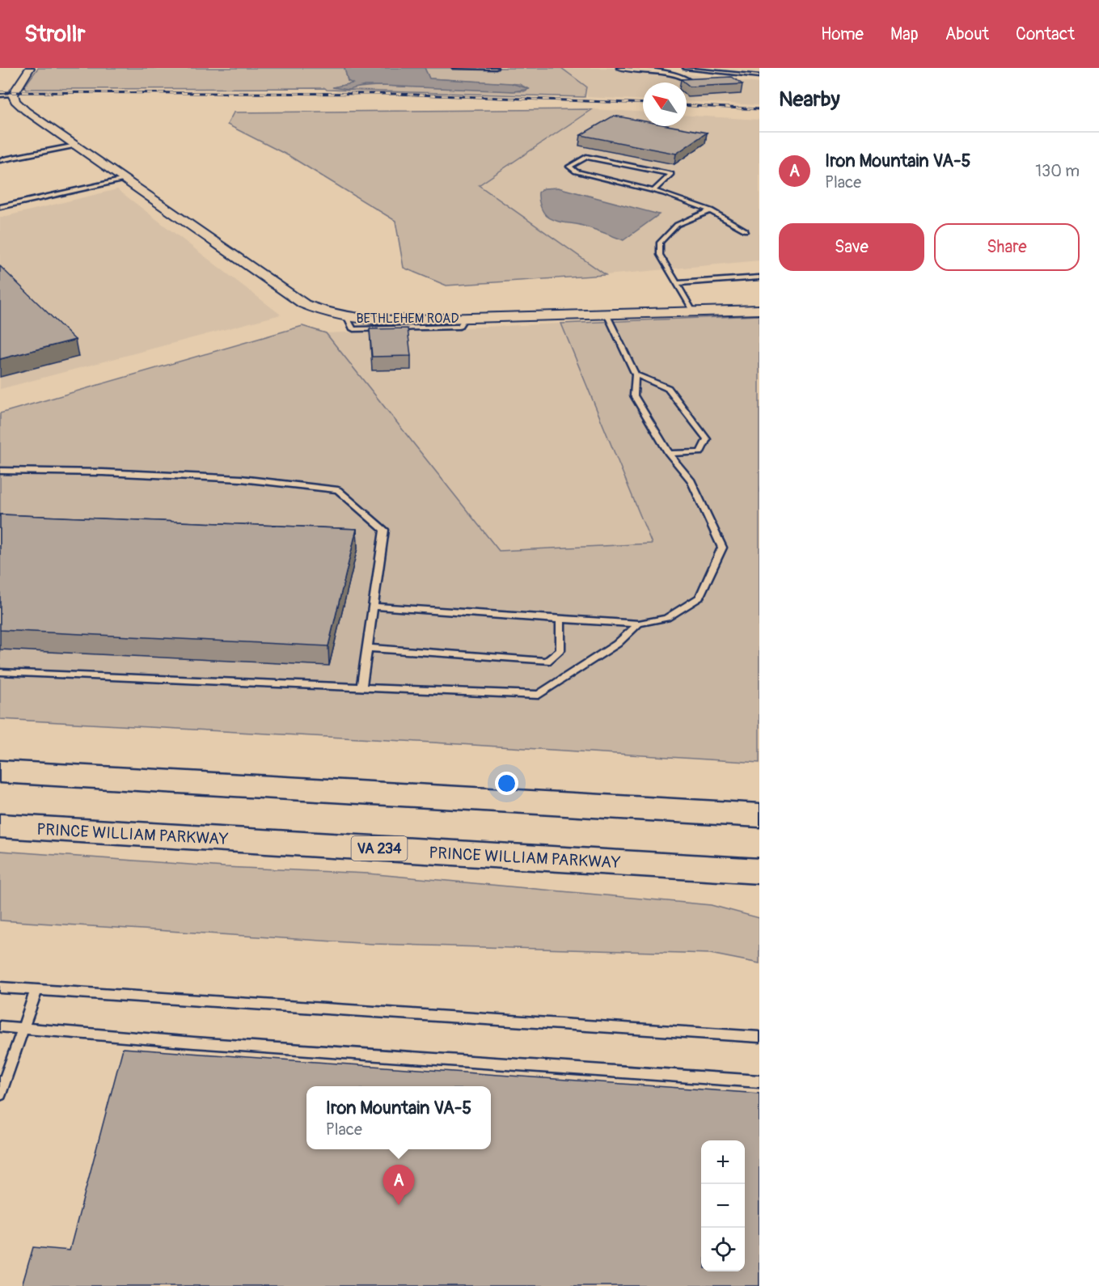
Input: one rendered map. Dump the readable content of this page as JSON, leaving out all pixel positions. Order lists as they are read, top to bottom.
{
  "streets": {
    "highway": ["PRINCE WILLIAM PARKWAY", "VA 234"],
    "street": ["BETHLEHEM ROAD"]
  },
  "north": "top left",
  "page": {
    "header": "Strollr",
    "nav": [
      "Home",
      "Map",
      "About",
      "Contact"
    ],
    "heading": "Nearby",
    "list": [
      {
        "mark": "A",
        "name": "Iron Mountain VA-5",
        "note": "Place",
        "value": "130 m"
      }
    ],
    "buttons": ["Save", "Share"],
    "popup": ["Iron Mountain VA-5", "Place"],
    "map_buttons": ["+", "−"],
    "pins": "A"
  }
}
